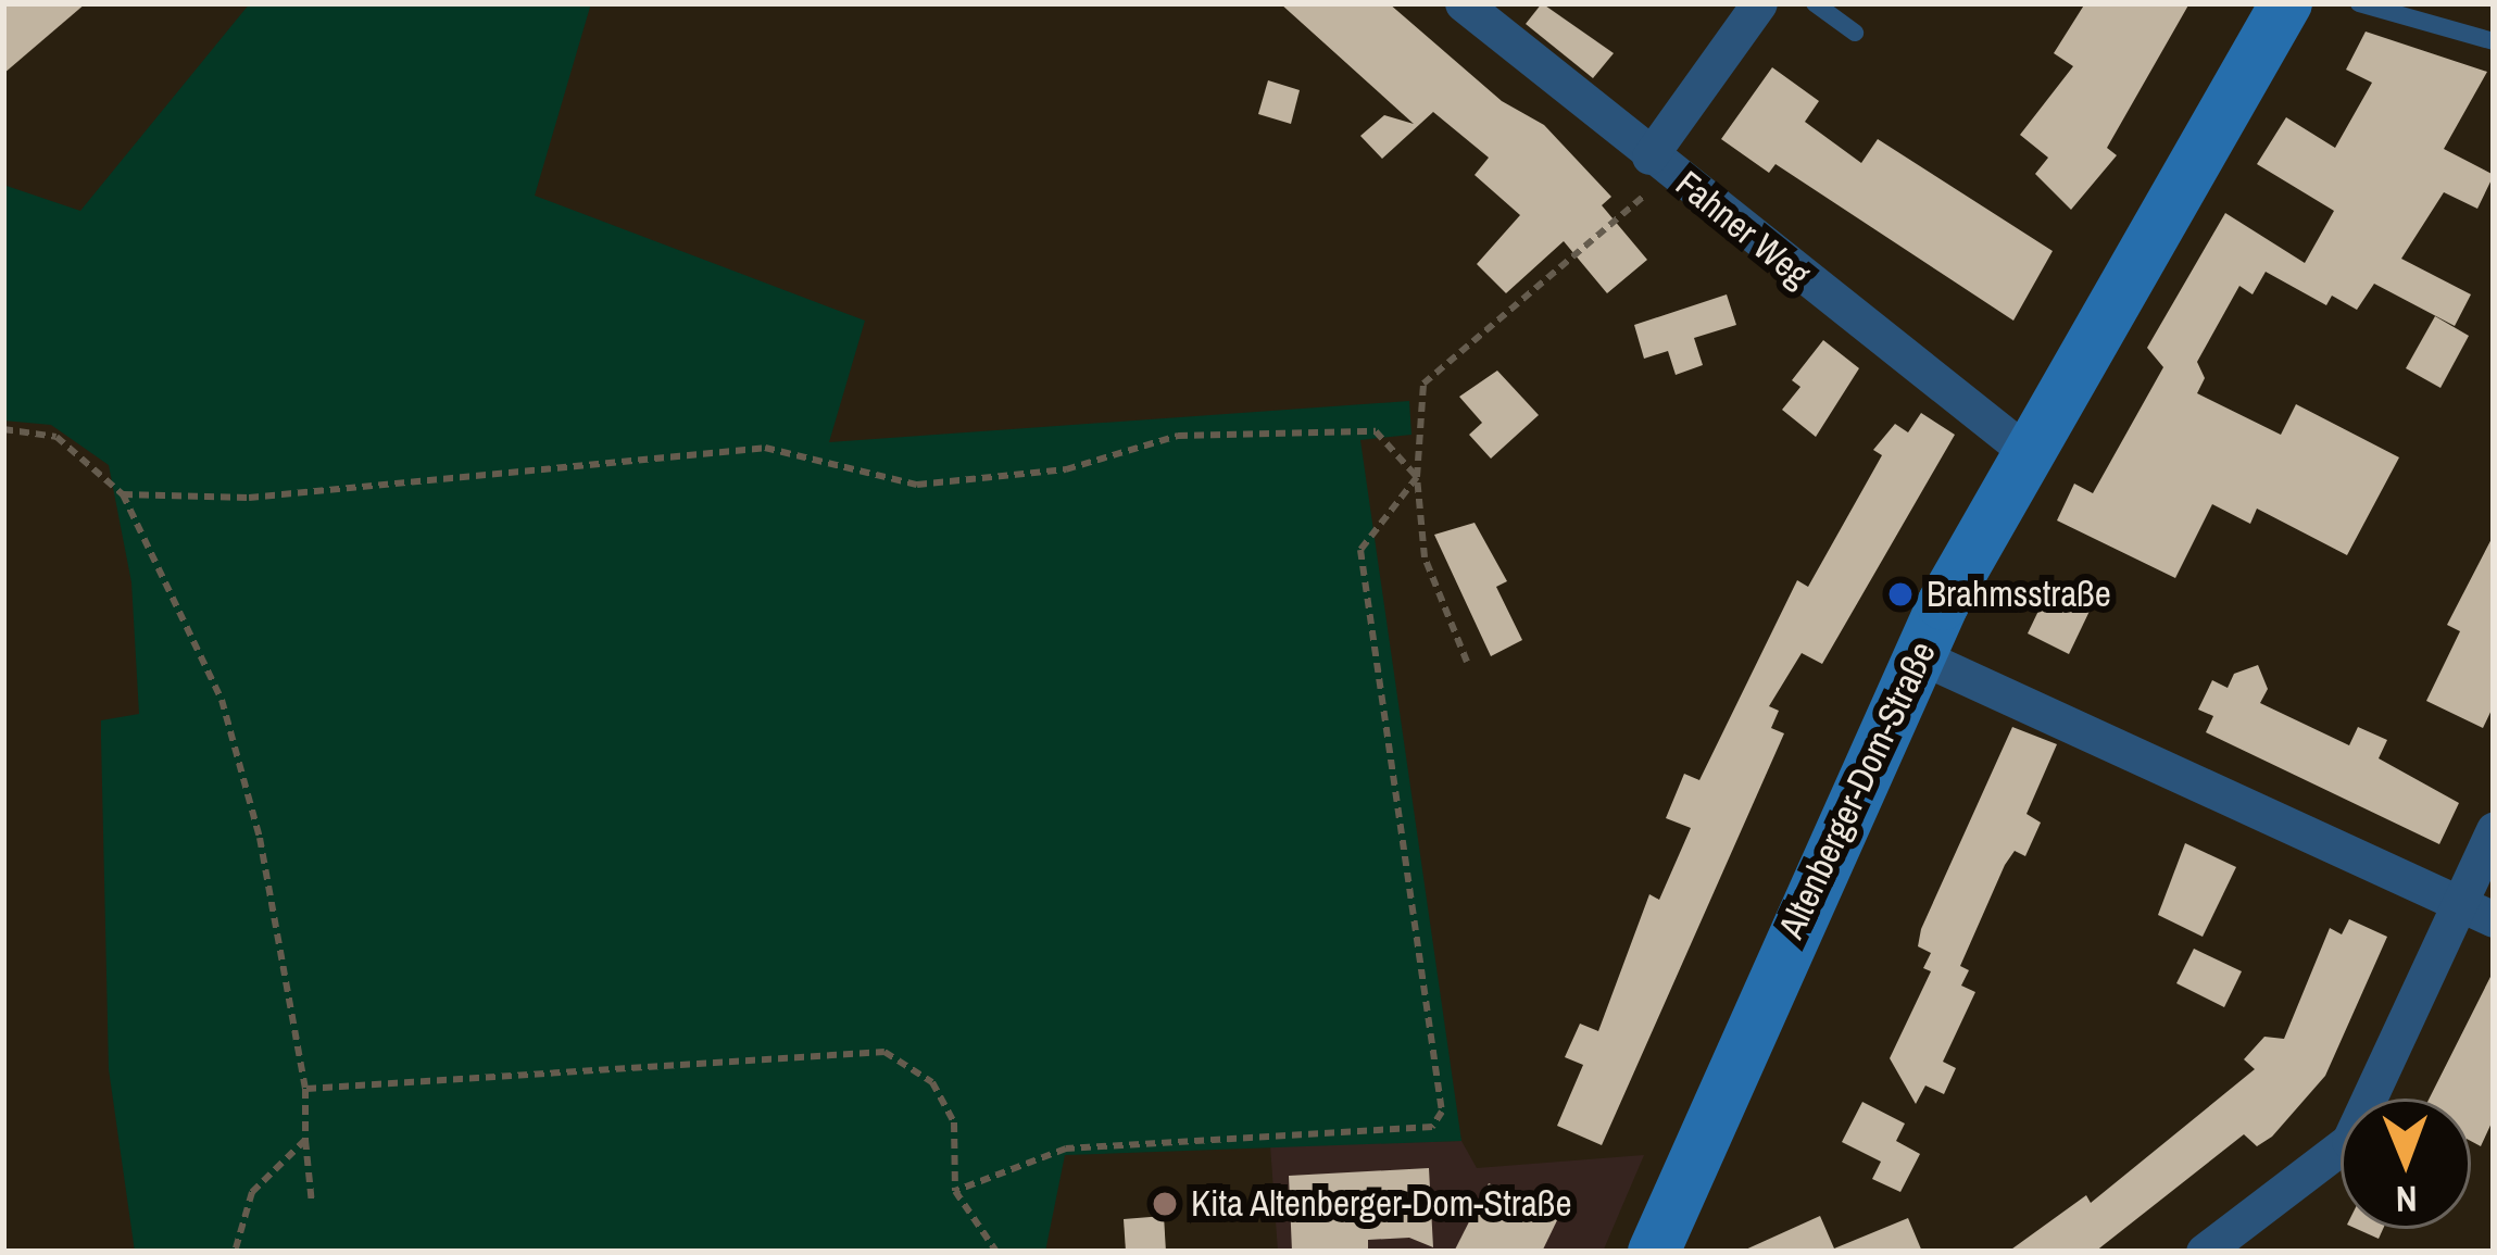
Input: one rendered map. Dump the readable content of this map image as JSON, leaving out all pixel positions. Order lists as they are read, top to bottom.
{
  "streets": {
    "main road": ["Altenberger-Dom-Straße"],
    "street": ["Fahner Weg"]
  },
  "crossings": [
    ["Fahner Weg", "Altenberger-Dom-Straße"]
  ],
  "places": ["Brahmsstraße", "Kita Altenberger-Dom-Straße"],
  "north": "bottom"
}
